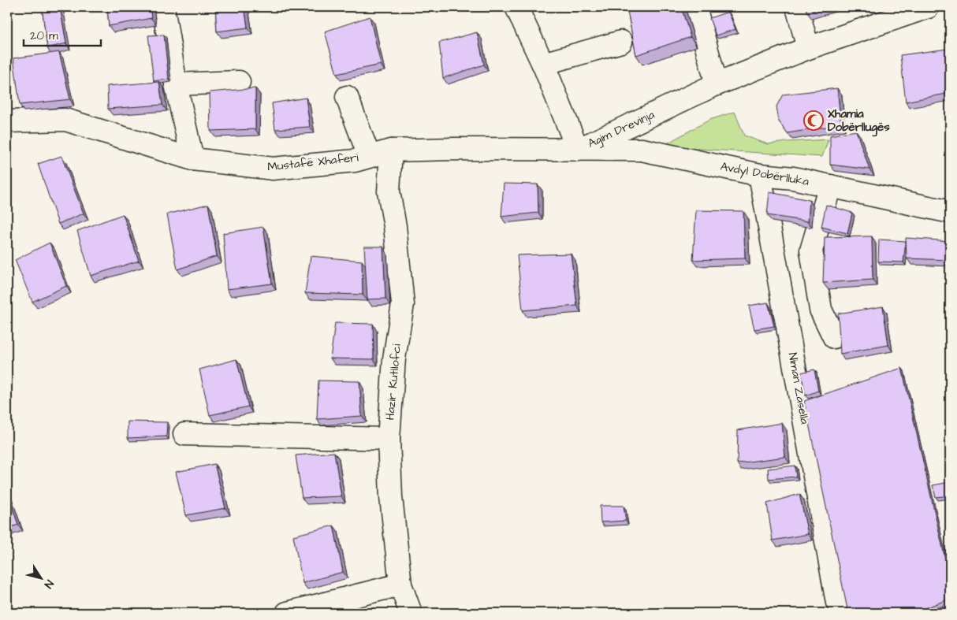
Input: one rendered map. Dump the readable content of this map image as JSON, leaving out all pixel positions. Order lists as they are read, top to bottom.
{
  "streets": {
    "street": [
      "Agim Drevinja",
      "Mustafë Xhaferi",
      "Avdyl Dobërlluka",
      "Hazir Kutllofci",
      "Niman Zasella"
    ]
  },
  "crossings": [
    ["Agim Drevinja", "Mustafë Xhaferi"],
    ["Agim Drevinja", "Avdyl Dobërlluka"],
    ["Mustafë Xhaferi", "Avdyl Dobërlluka"],
    ["Mustafë Xhaferi", "Hazir Kutllofci"],
    ["Avdyl Dobërlluka", "Niman Zasella"]
  ],
  "places": {
    "mosque": ["Xhamia Dobërllugës"]
  },
  "scale_bar": "20 m",
  "north": "bottom right"
}
